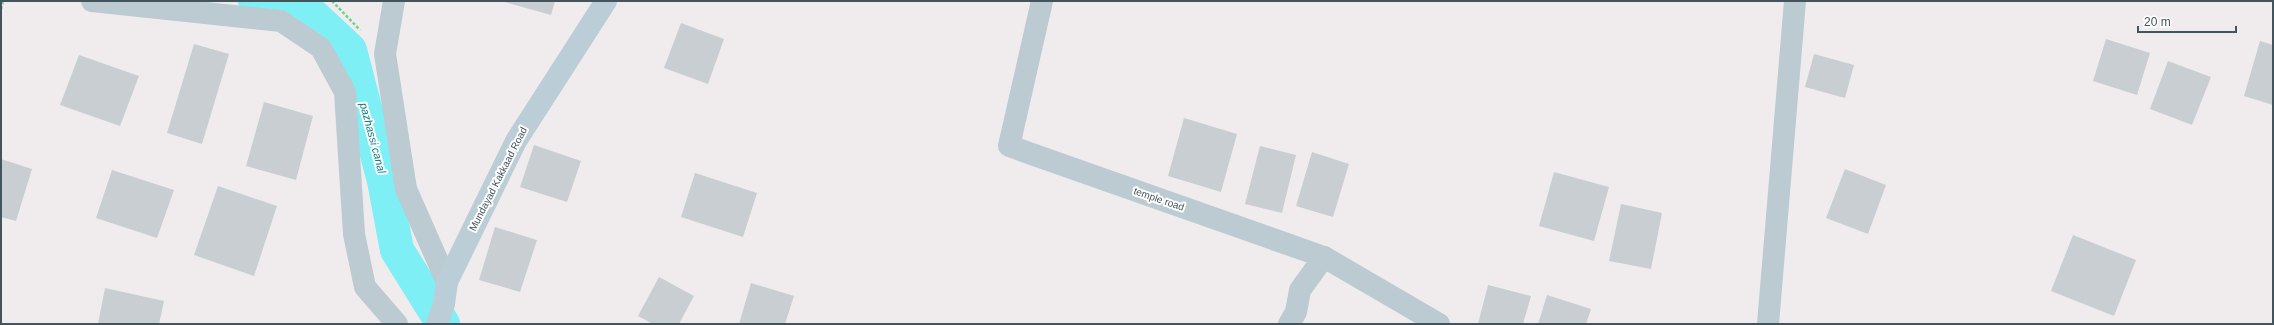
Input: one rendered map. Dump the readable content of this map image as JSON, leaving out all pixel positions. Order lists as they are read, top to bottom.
{
  "streets": {
    "main road": ["Mundayad Kakkaad Road"],
    "street": ["temple road"]
  },
  "water": ["pazhassi canal"],
  "scale_bar": "20 m"
}
